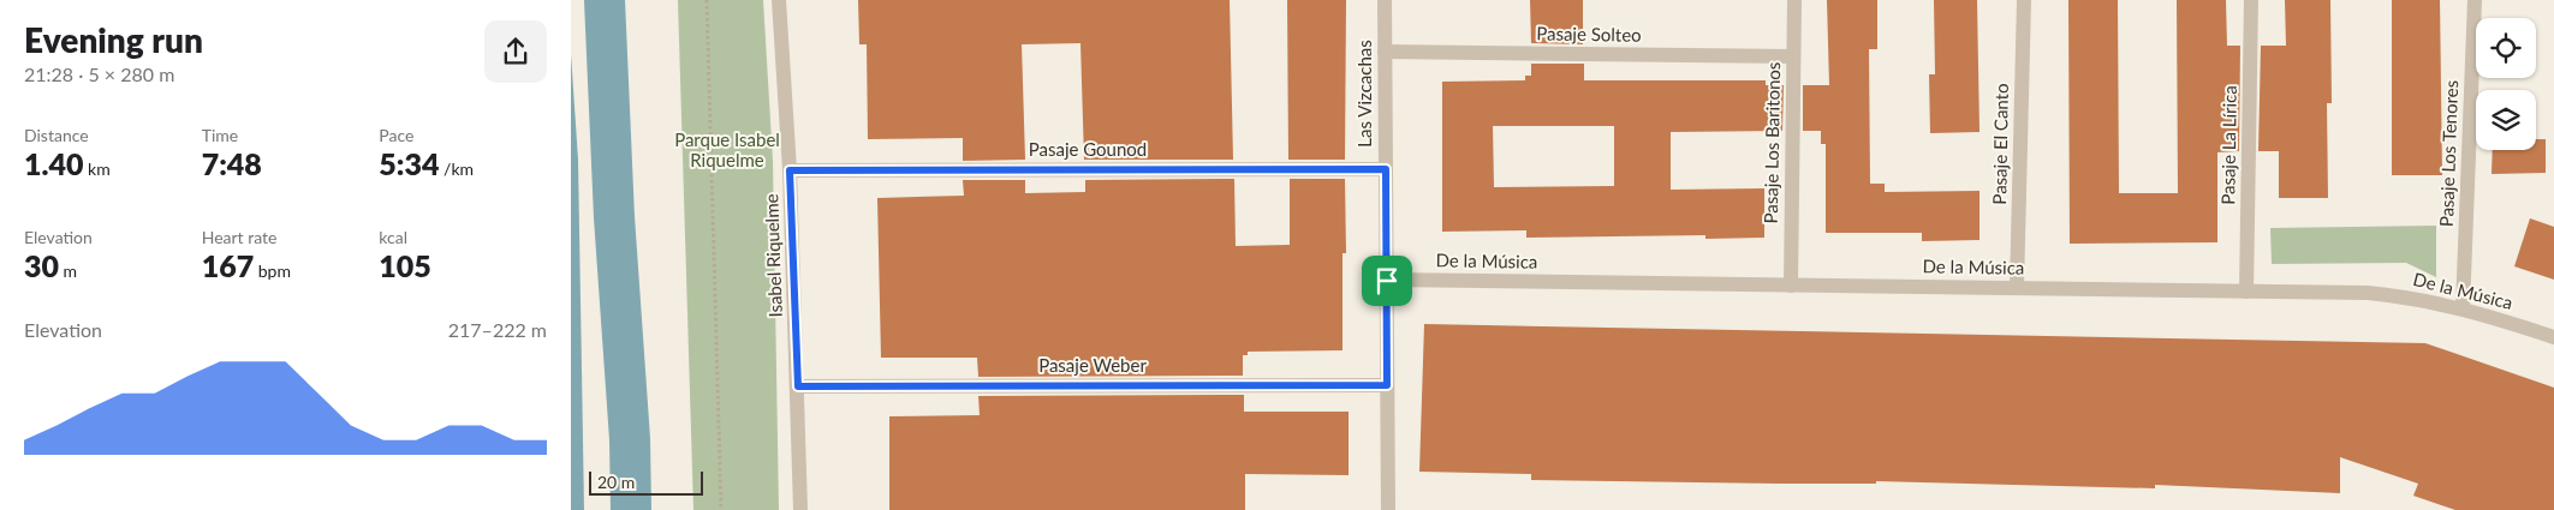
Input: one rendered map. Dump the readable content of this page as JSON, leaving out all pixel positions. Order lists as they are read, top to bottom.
{
  "streets": {
    "street": [
      "Pasaje Solteo",
      "Las Vizcachas",
      "Pasaje Los Baritonos",
      "Pasaje El Canto",
      "Pasaje La Lírica",
      "Pasaje Gounod",
      "Pasaje Los Tenores",
      "Isabel Riquelme",
      "De la Música",
      "Pasaje Weber"
    ]
  },
  "crossings": [
    ["Pasaje Solteo", "Las Vizcachas"],
    ["Pasaje Solteo", "Pasaje Los Baritonos"],
    ["Las Vizcachas", "Pasaje Gounod"],
    ["Las Vizcachas", "De la Música"],
    ["Las Vizcachas", "Pasaje Weber"],
    ["Pasaje Los Baritonos", "De la Música"],
    ["Pasaje El Canto", "De la Música"],
    ["Pasaje La Lírica", "De la Música"],
    ["Pasaje Gounod", "Isabel Riquelme"],
    ["Pasaje Los Tenores", "De la Música"],
    ["Isabel Riquelme", "Pasaje Weber"]
  ],
  "parks": ["Parque Isabel Riquelme"],
  "scale_bar": "20 m",
  "page": {
    "heading": ["Evening run", "21:28 · 5 × 280 m"],
    "stats": [
      ["Distance", "1.40 km"],
      ["Time", "7:48"],
      ["Pace", "5:34 /km"],
      ["Elevation", "30 m"],
      ["Heart rate", "167 bpm"],
      ["kcal", "105"]
    ],
    "chart": ["Elevation", "217–222 m"],
    "scale": "20 m"
  }
}
